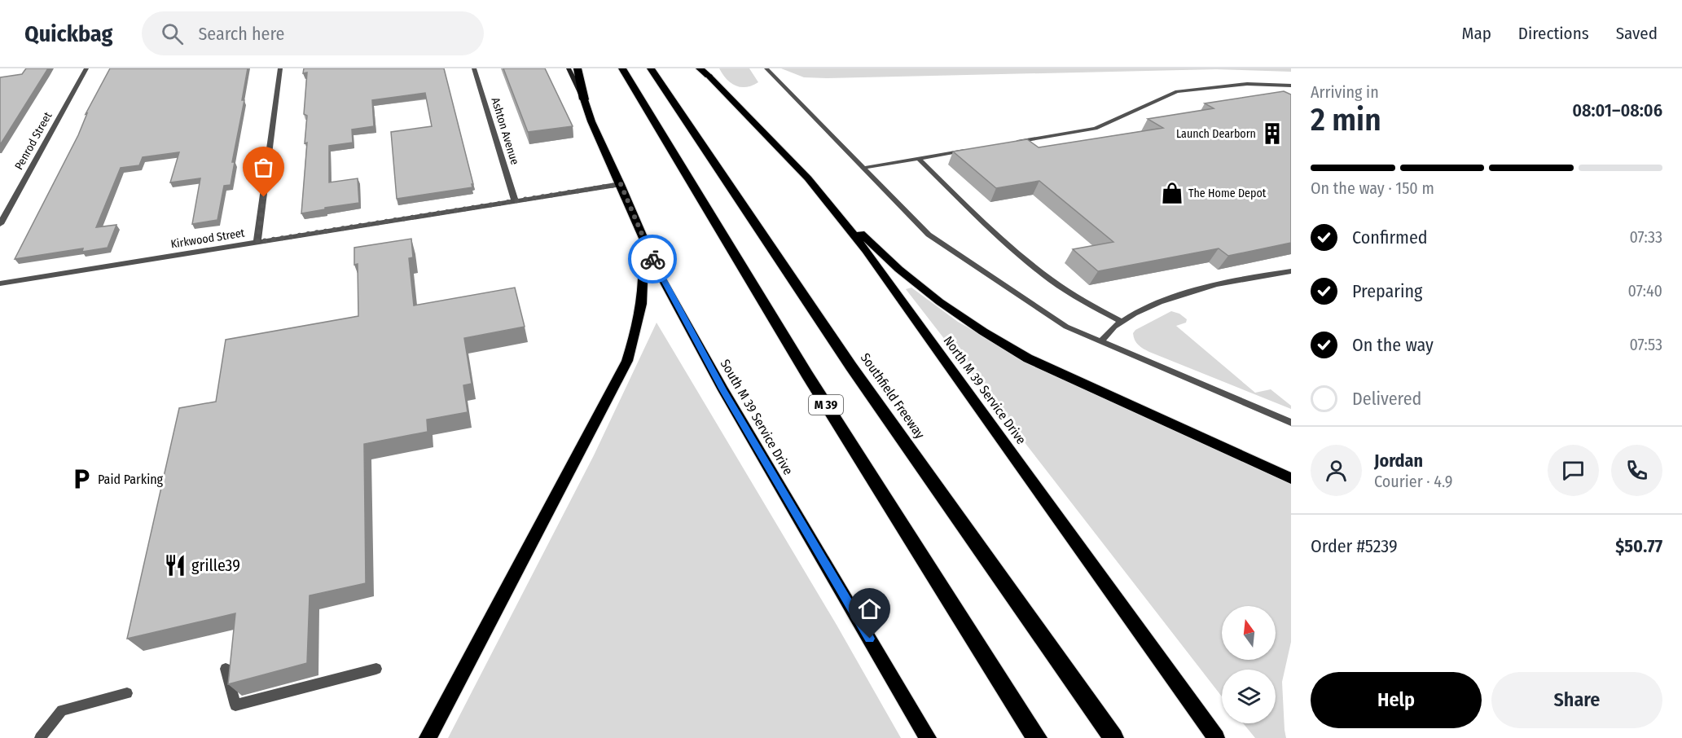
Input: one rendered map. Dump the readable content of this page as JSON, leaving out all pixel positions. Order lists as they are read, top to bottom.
{
  "streets": {
    "highway": ["Southfield Freeway", "M 39"],
    "main road": ["North M 39 Service Drive", "South M 39 Service Drive"],
    "street": ["Ashton Avenue", "Penrod Street", "Kirkwood Street"]
  },
  "crossings": [
    ["Ashton Avenue", "Kirkwood Street"],
    ["Kirkwood Street", "South M 39 Service Drive"]
  ],
  "places": {
    "building": ["Launch Dearborn"],
    "shop": ["The Home Depot"],
    "parking": ["Paid Parking"],
    "restaurant": ["grille39"]
  },
  "north": "top",
  "page": {
    "header": "Quickbag",
    "search": "Search here",
    "nav": ["Map", "Directions", "Saved"],
    "heading": ["2 min", "Arriving in", "08:01–08:06"],
    "panel": [
      "Jordan",
      "Courier · 4.9",
      "Order #5239",
      "$50.77"
    ],
    "bar": "On the way · 150 m",
    "list": [
      ["Confirmed", "07:33"],
      ["Preparing", "07:40"],
      ["On the way", "07:53"],
      "Delivered"
    ],
    "buttons": ["Help", "Share"]
  }
}
